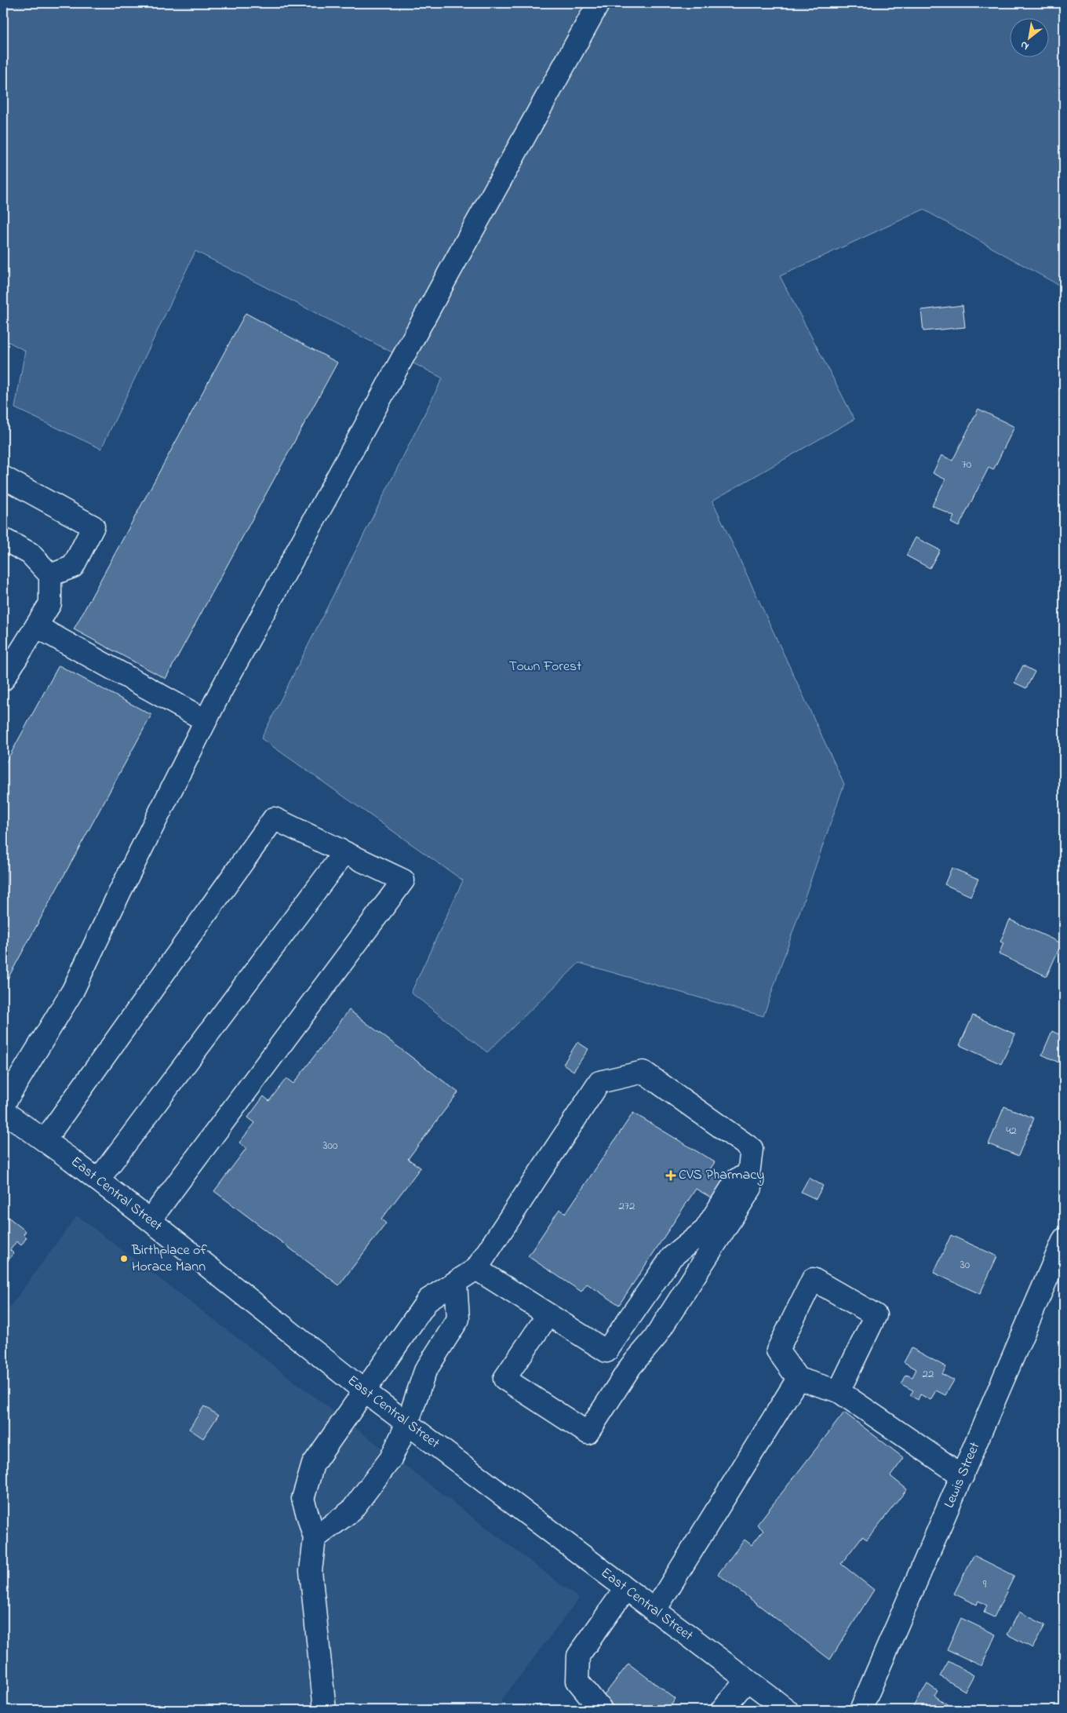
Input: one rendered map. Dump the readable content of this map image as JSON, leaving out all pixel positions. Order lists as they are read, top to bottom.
{
  "streets": {
    "street": ["East Central Street", "Lewis Street"]
  },
  "parks": ["Town Forest"],
  "places": {
    "health": ["CVS Pharmacy"],
    "other": ["Birthplace of Horace Mann"]
  },
  "house_numbers": [
    "70",
    "42",
    "300",
    "272",
    "30",
    "22",
    "9"
  ],
  "north": "bottom left"
}
